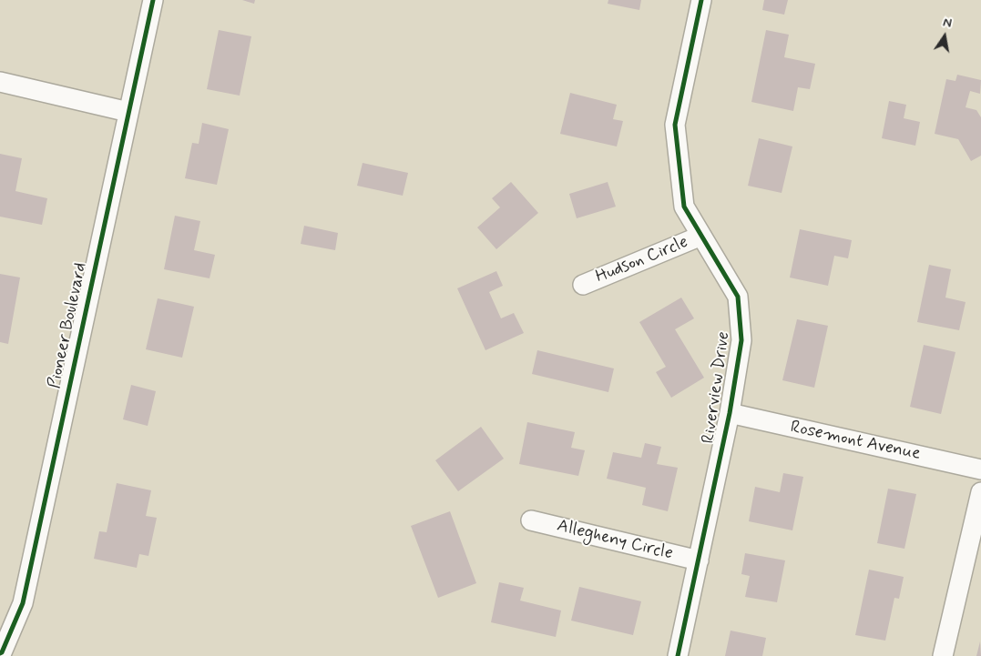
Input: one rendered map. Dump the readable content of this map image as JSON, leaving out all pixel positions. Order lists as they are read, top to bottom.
{
  "streets": {
    "street": [
      "Hudson Circle",
      "Pioneer Boulevard",
      "Riverview Drive",
      "Rosemont Avenue",
      "Allegheny Circle"
    ]
  },
  "crossings": [
    ["Hudson Circle", "Riverview Drive"],
    ["Riverview Drive", "Rosemont Avenue"],
    ["Riverview Drive", "Allegheny Circle"]
  ],
  "north": "top"
}
